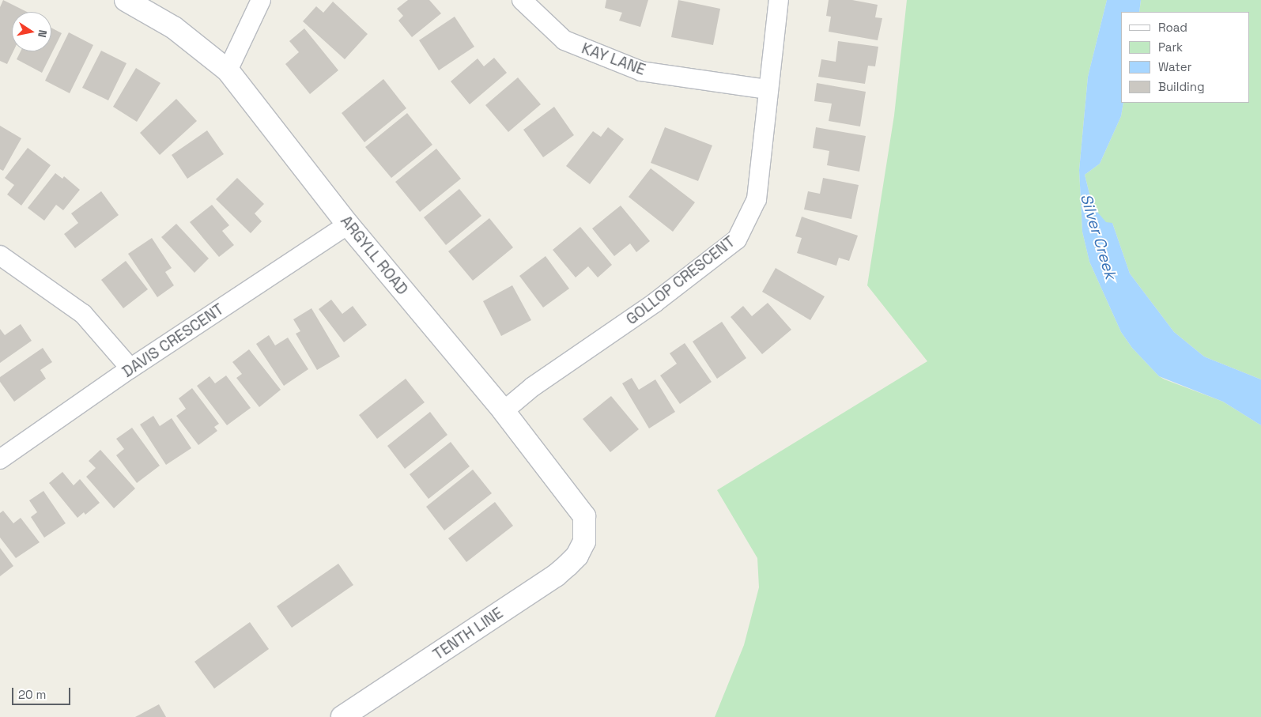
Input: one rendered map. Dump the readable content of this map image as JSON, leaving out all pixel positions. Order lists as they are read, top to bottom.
{
  "streets": {
    "street": [
      "KAY LANE",
      "ARGYLL ROAD",
      "GOLLOP CRESCENT",
      "DAVIS CRESCENT",
      "TENTH LINE"
    ]
  },
  "crossings": [
    ["KAY LANE", "GOLLOP CRESCENT"],
    ["ARGYLL ROAD", "GOLLOP CRESCENT"],
    ["ARGYLL ROAD", "DAVIS CRESCENT"],
    ["ARGYLL ROAD", "TENTH LINE"]
  ],
  "water": ["Silver Creek"],
  "legend": [
    "Road",
    "Park",
    "Water",
    "Building"
  ],
  "scale_bar": "20 m",
  "north": "right"
}
